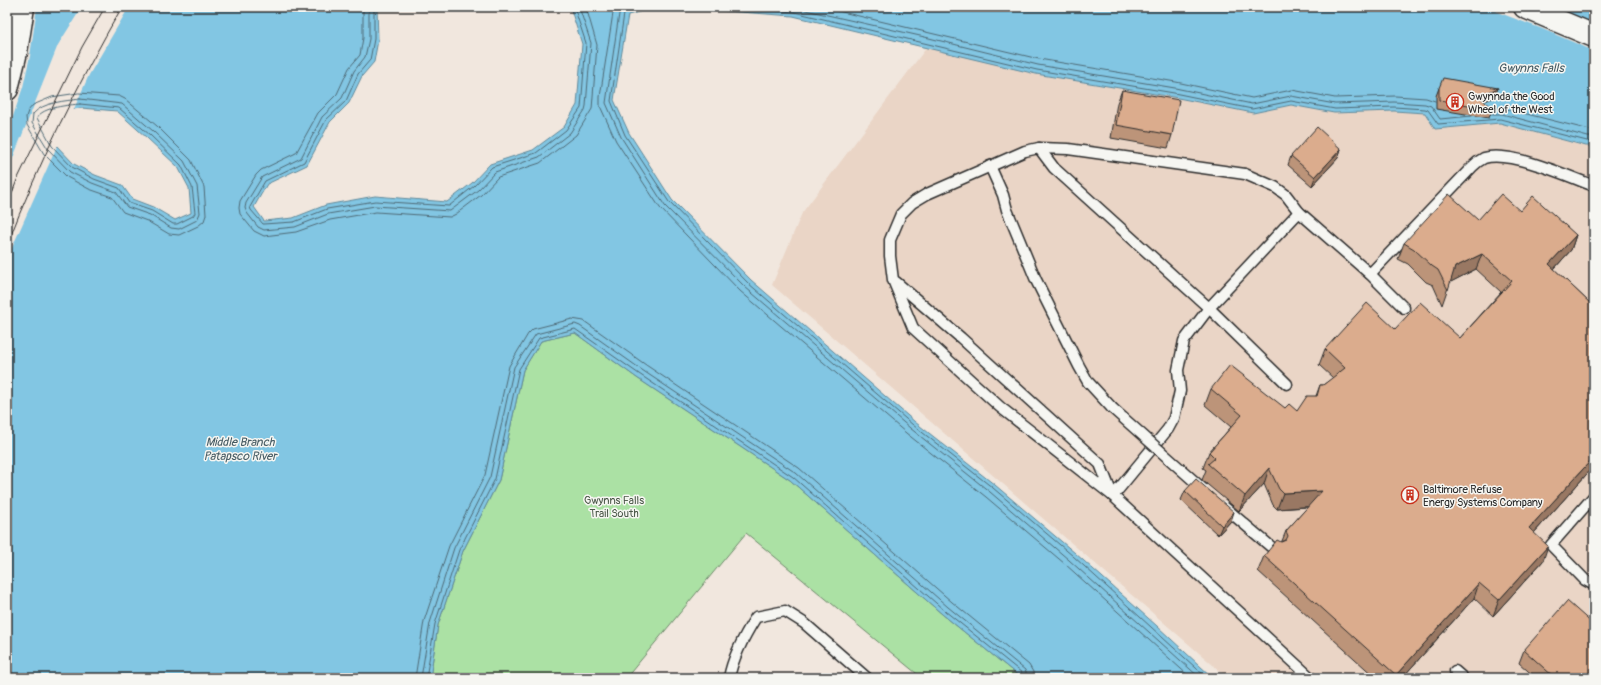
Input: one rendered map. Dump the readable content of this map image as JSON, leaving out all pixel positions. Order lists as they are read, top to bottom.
{
  "water": ["Gwynns Falls", "Middle Branch Patapsco River"],
  "parks": ["Gwynns Falls Trail South"],
  "places": {
    "building": ["Gwynnda the Good Wheel of the West", "Baltimore Refuse Energy Systems Company"]
  }
}
